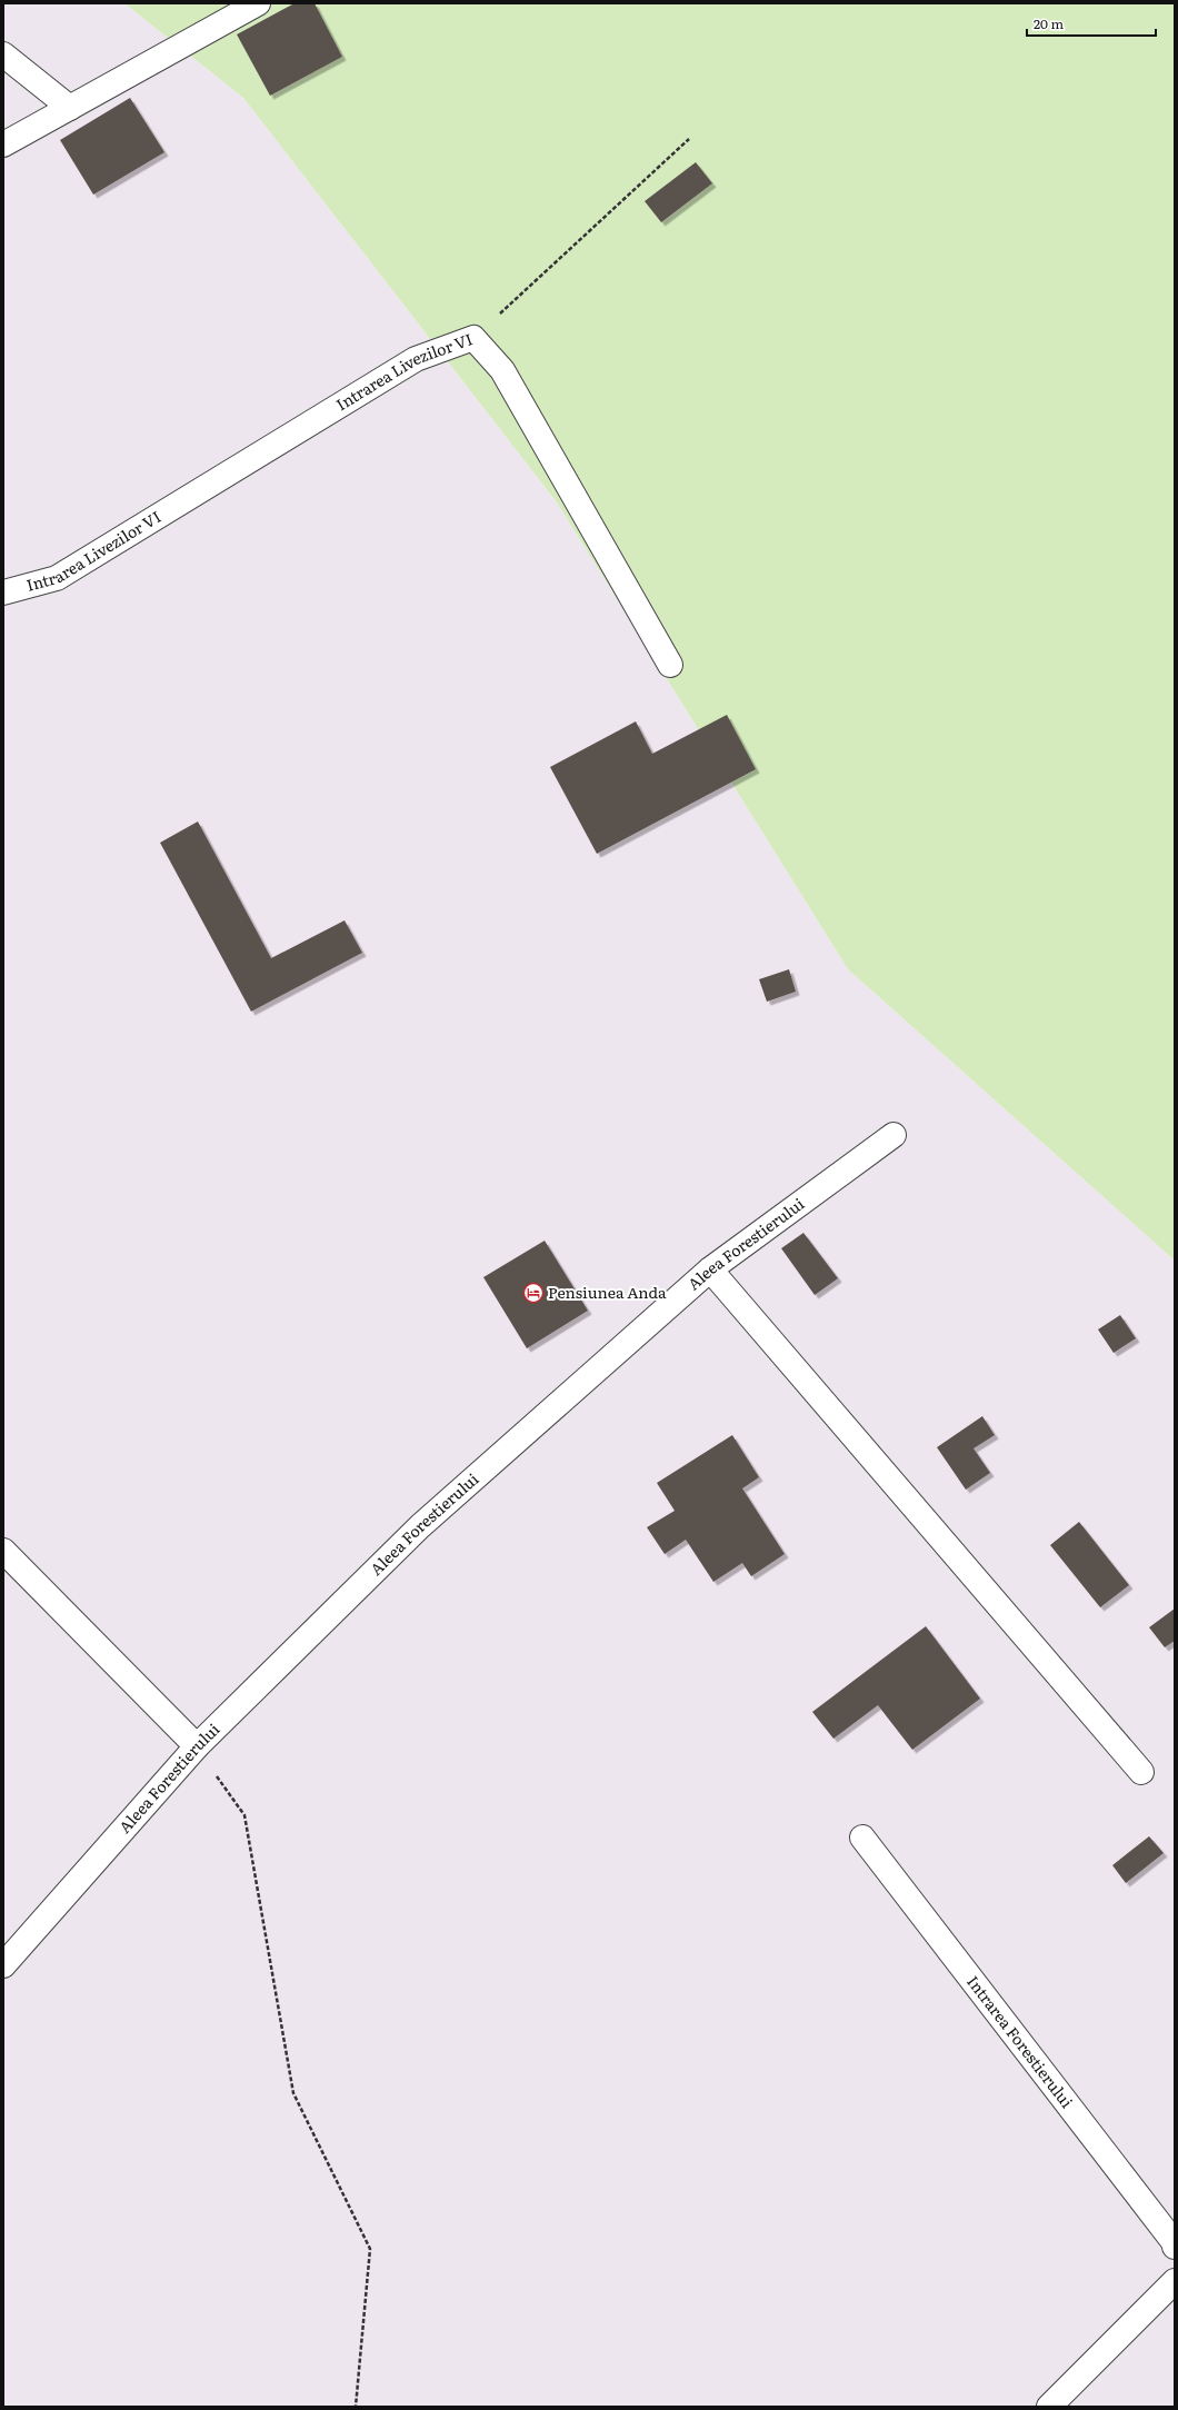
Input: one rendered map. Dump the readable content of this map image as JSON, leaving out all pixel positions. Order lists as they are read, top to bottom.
{
  "streets": {
    "street": ["Intrarea Livezilor VI", "Aleea Forestierului", "Intrarea Forestierului"]
  },
  "places": {
    "hotel": ["Pensiunea Anda"]
  },
  "scale_bar": "20 m"
}
